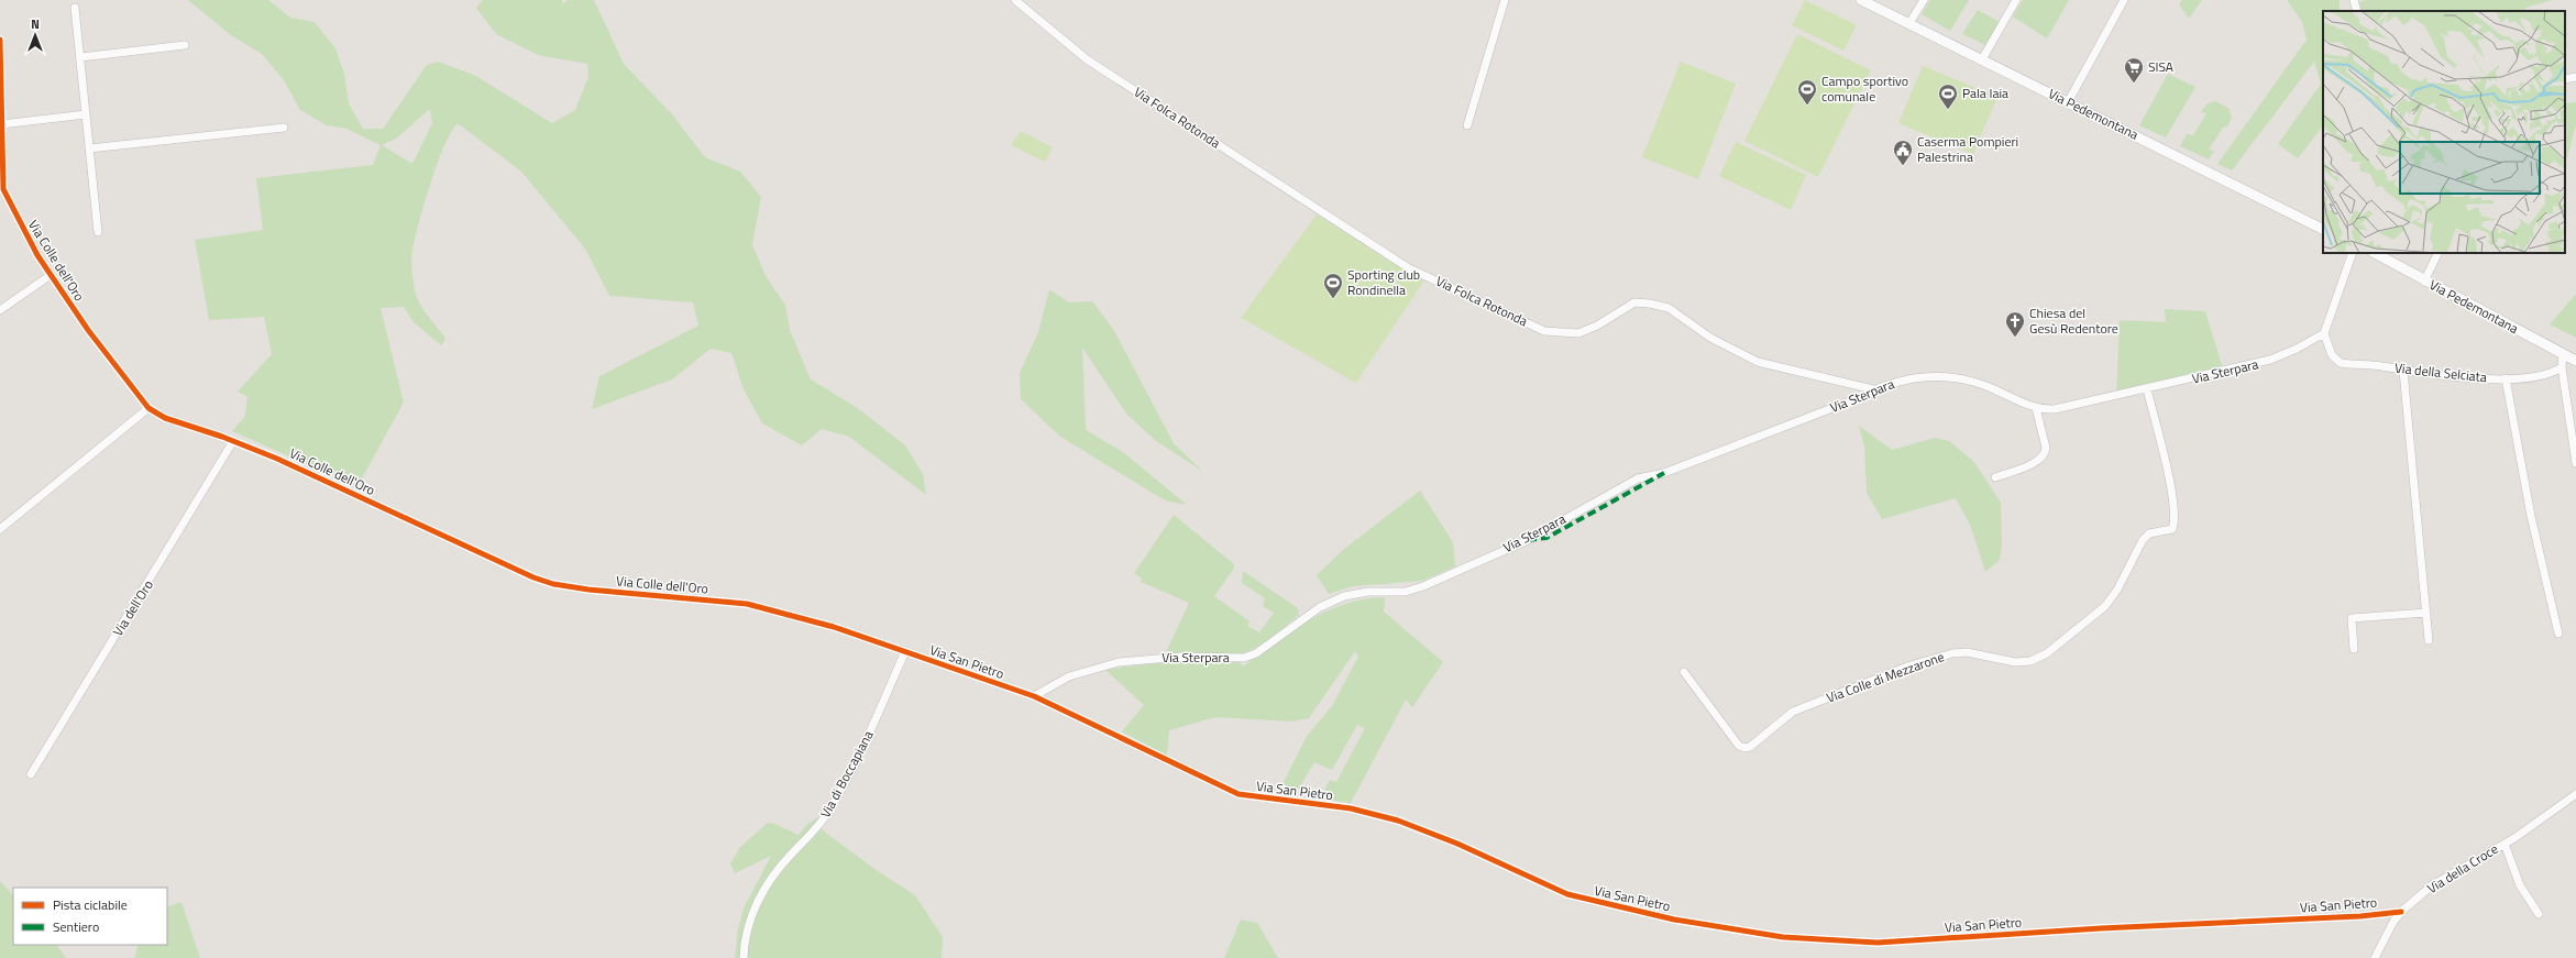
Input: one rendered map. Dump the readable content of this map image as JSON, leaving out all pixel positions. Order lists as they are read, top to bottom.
{
  "streets": {
    "street": [
      "Via Pedemontana",
      "Via Folca Rotonda",
      "Via Colle dell'Oro",
      "Via Sterpara",
      "Via della Selciata",
      "Via dell'Oro",
      "Via San Pietro",
      "Via Colle di Mezzarone",
      "Via di Boccapiana",
      "Via della Croce"
    ]
  },
  "crossings": [
    ["Via Folca Rotonda", "Via Sterpara"],
    ["Via Colle dell'Oro", "Via dell'Oro"],
    ["Via Colle dell'Oro", "Via San Pietro"],
    ["Via Colle dell'Oro", "Via di Boccapiana"],
    ["Via Sterpara", "Via della Selciata"],
    ["Via Sterpara", "Via San Pietro"],
    ["Via Sterpara", "Via Colle di Mezzarone"],
    ["Via San Pietro", "Via di Boccapiana"],
    ["Via San Pietro", "Via della Croce"]
  ],
  "places": {
    "supermarket": ["SISA"],
    "sports": ["Campo sportivo comunale", "Pala Iaia", "Sporting club Rondinella"],
    "public building": ["Caserma Pompieri Palestrina"],
    "church": ["Chiesa del Gesù Redentore"]
  },
  "legend": ["Pista ciclabile", "Sentiero"],
  "north": "top"
}
